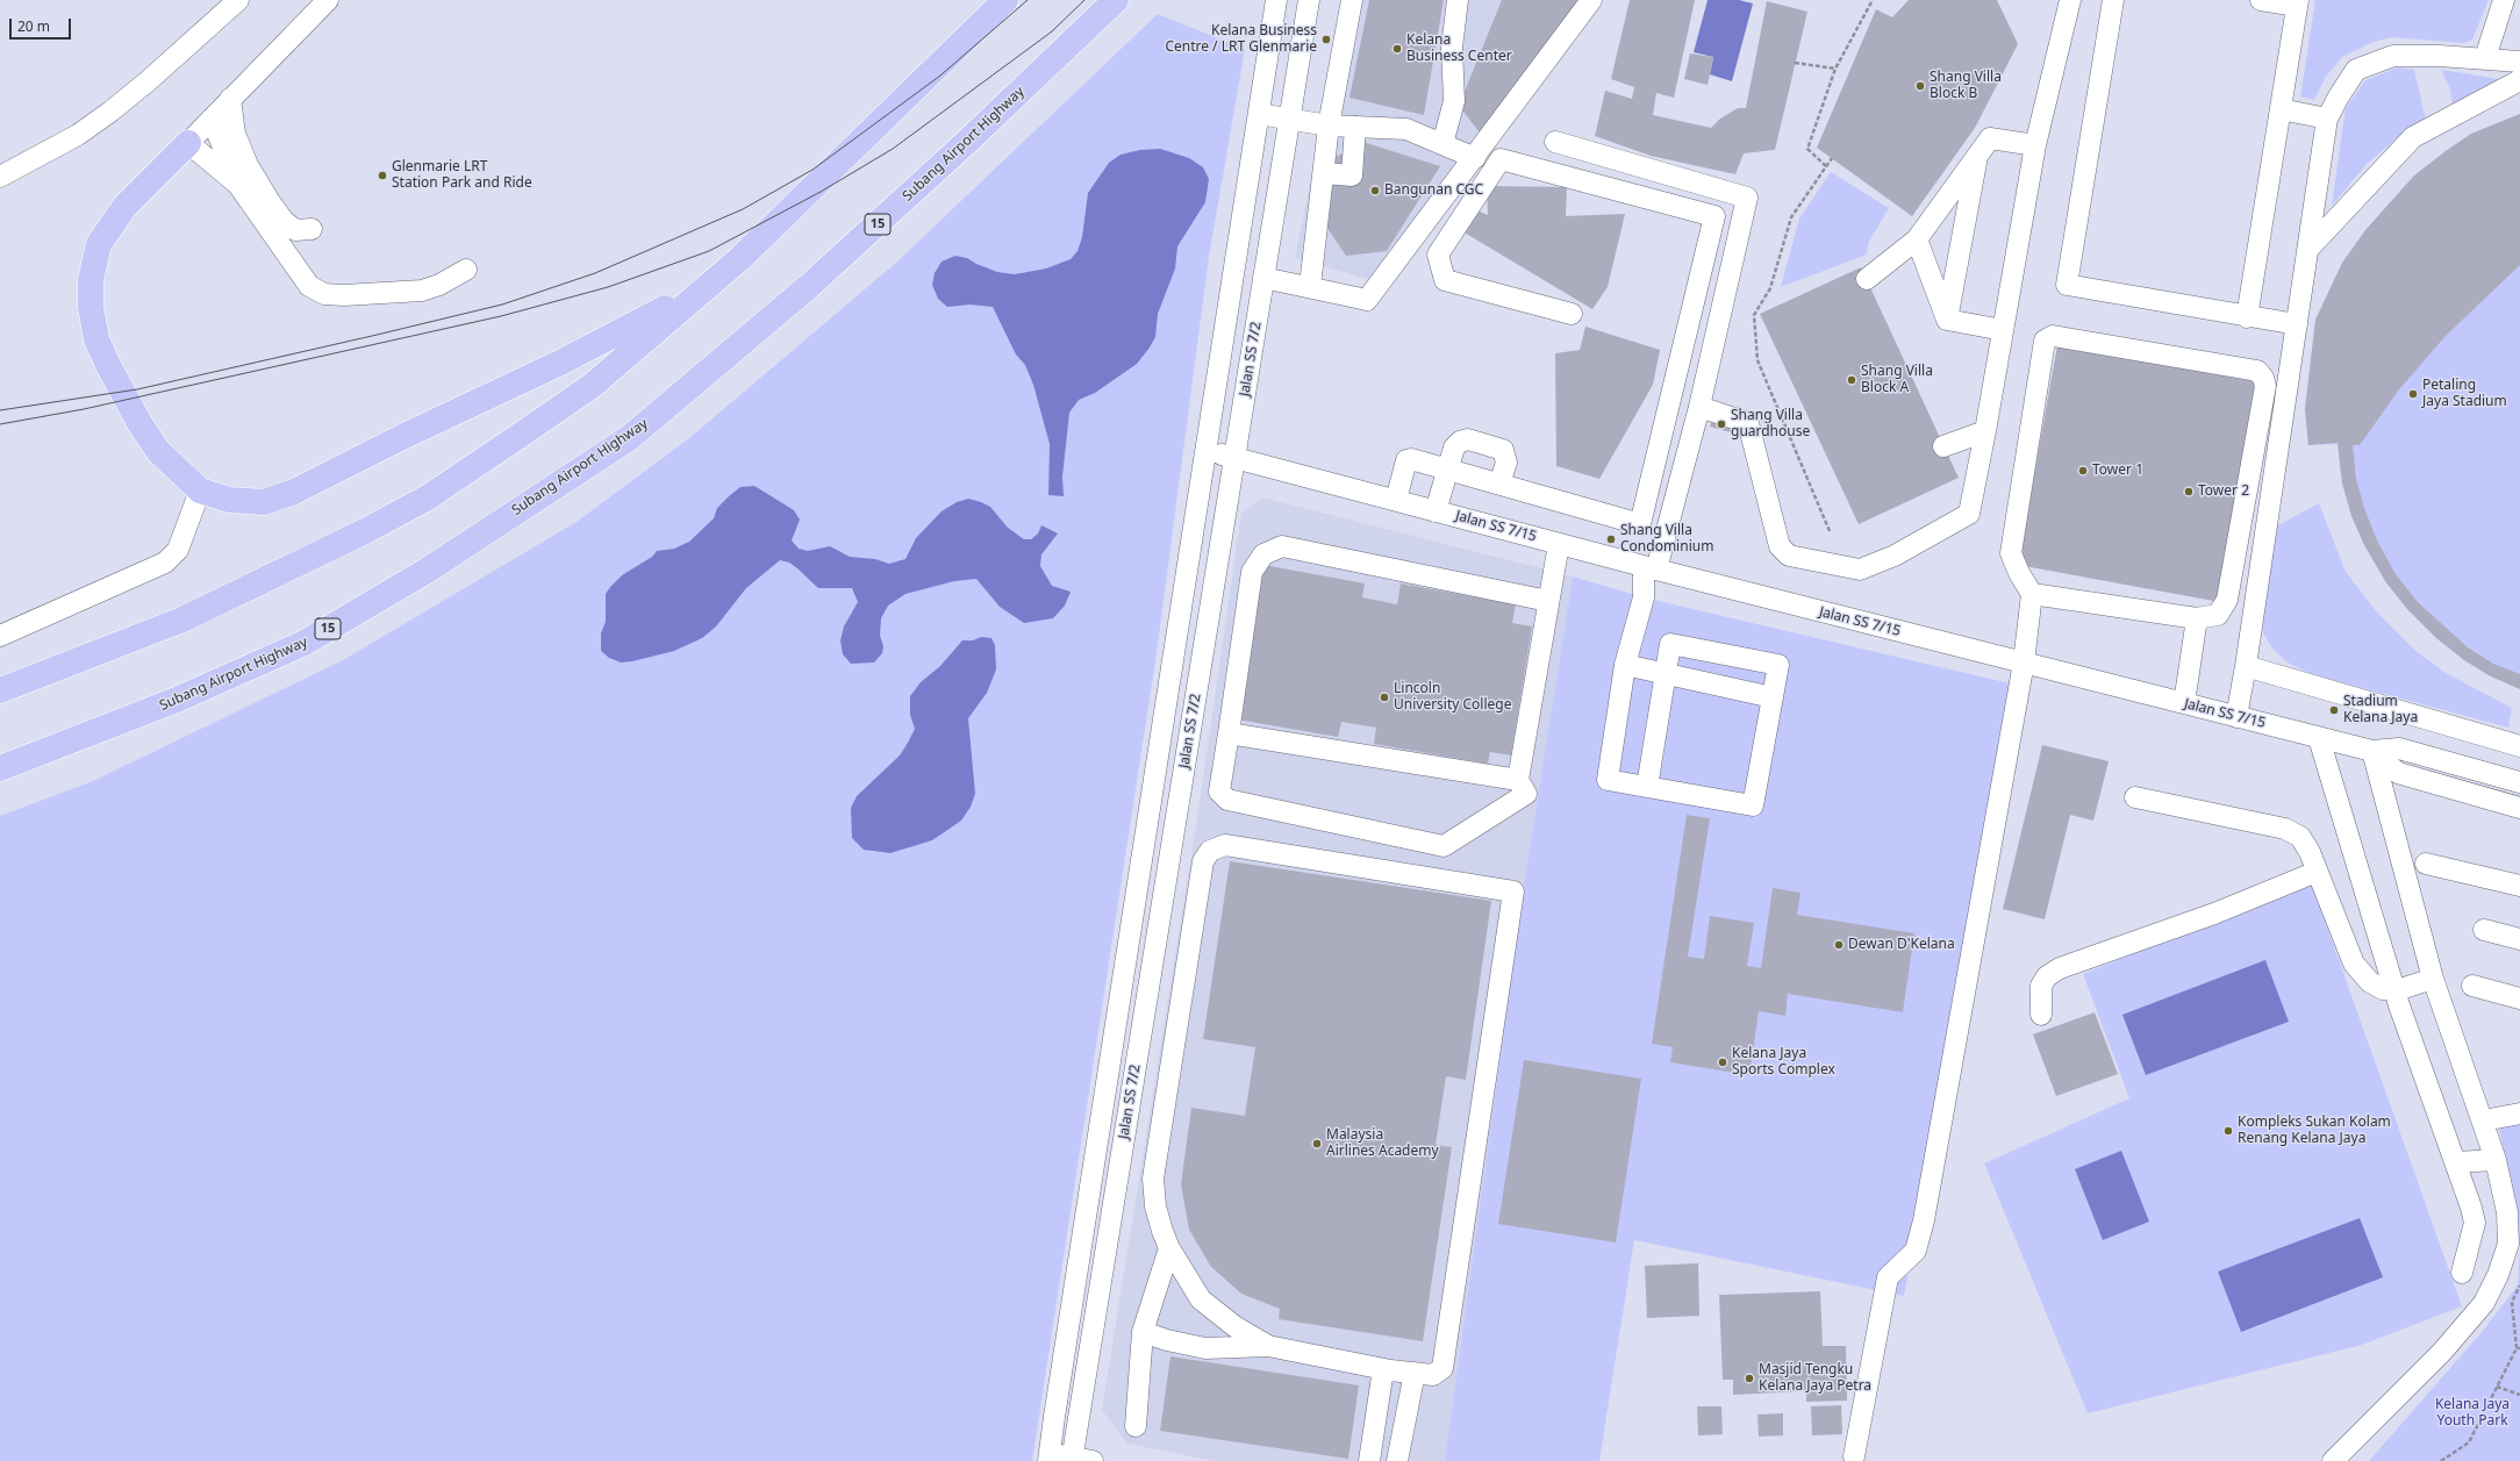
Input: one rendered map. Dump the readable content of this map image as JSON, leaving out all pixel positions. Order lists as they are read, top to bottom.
{
  "streets": {
    "main road": ["Subang Airport Highway", "15"],
    "street": ["Jalan SS 7/2", "Jalan SS 7/15"]
  },
  "crossings": [
    ["Jalan SS 7/2", "Jalan SS 7/15"]
  ],
  "parks": ["Kelana Jaya Youth Park"],
  "places": [
    "Kelana Business Centre / LRT Glenmarie",
    "Kelana Business Center",
    "Shang Villa Block B",
    "Glenmarie LRT Station Park and Ride",
    "Bangunan CGC",
    "Shang Villa Block A",
    "Petaling Jaya Stadium",
    "Shang Villa guardhouse",
    "Tower 1",
    "Tower 2",
    "Shang Villa Condominium",
    "Lincoln University College",
    "Stadium Kelana Jaya",
    "Dewan D'Kelana",
    "Kelana Jaya Sports Complex",
    "Kompleks Sukan Kolam Renang Kelana Jaya",
    "Malaysia Airlines Academy",
    "Masjid Tengku Kelana Jaya Petra"
  ],
  "scale_bar": "20 m"
}
